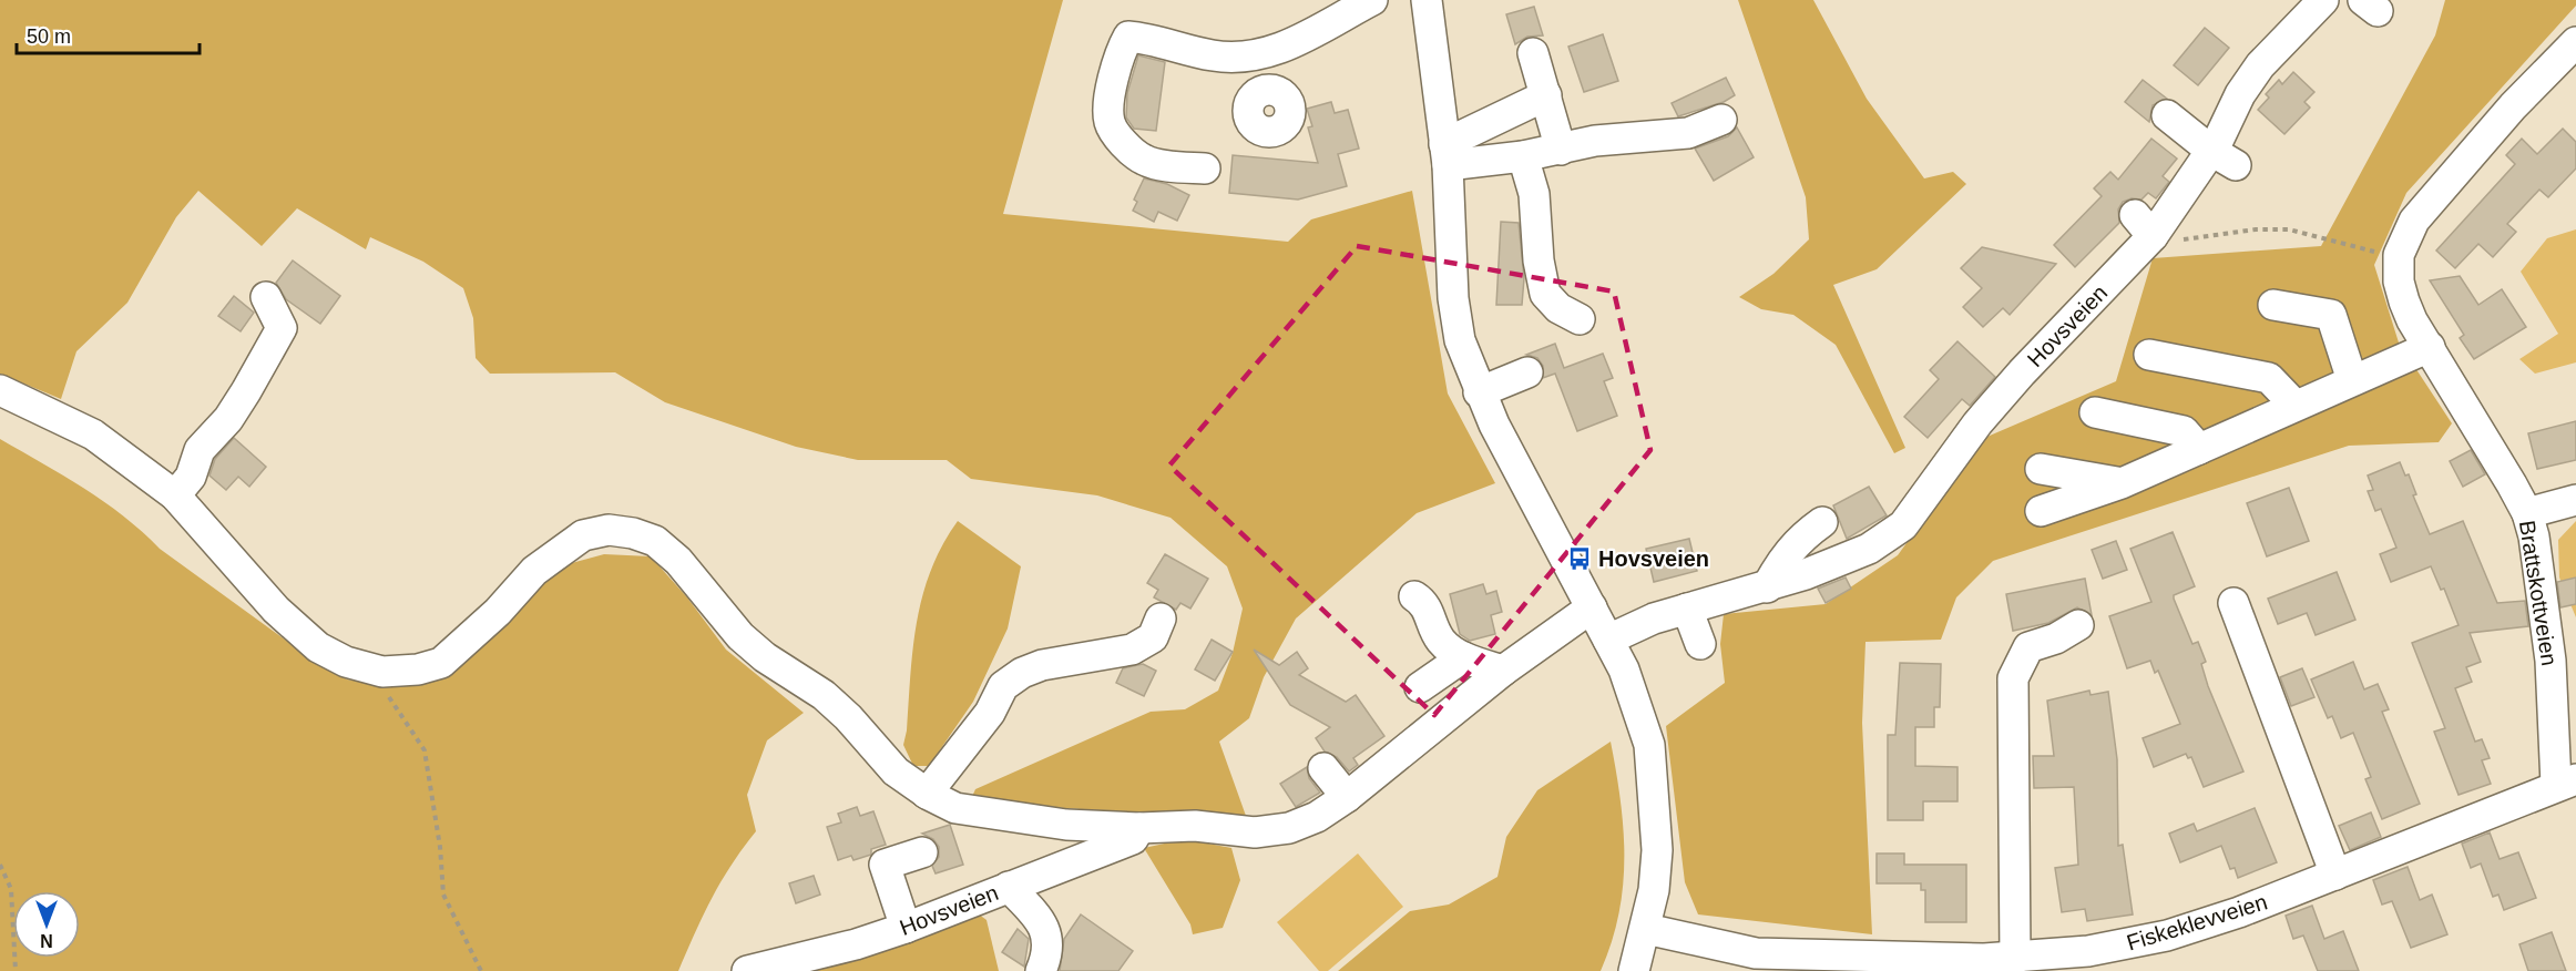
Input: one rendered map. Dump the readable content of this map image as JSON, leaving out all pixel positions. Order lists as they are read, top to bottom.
{
  "streets": {
    "street": ["Hovsveien", "Brattskottveien", "Fiskeklevveien"]
  },
  "crossings": [
    ["Brattskottveien", "Fiskeklevveien"]
  ],
  "places": {
    "bus stop": ["Hovsveien"]
  },
  "scale_bar": "50 m",
  "north": "bottom"
}
